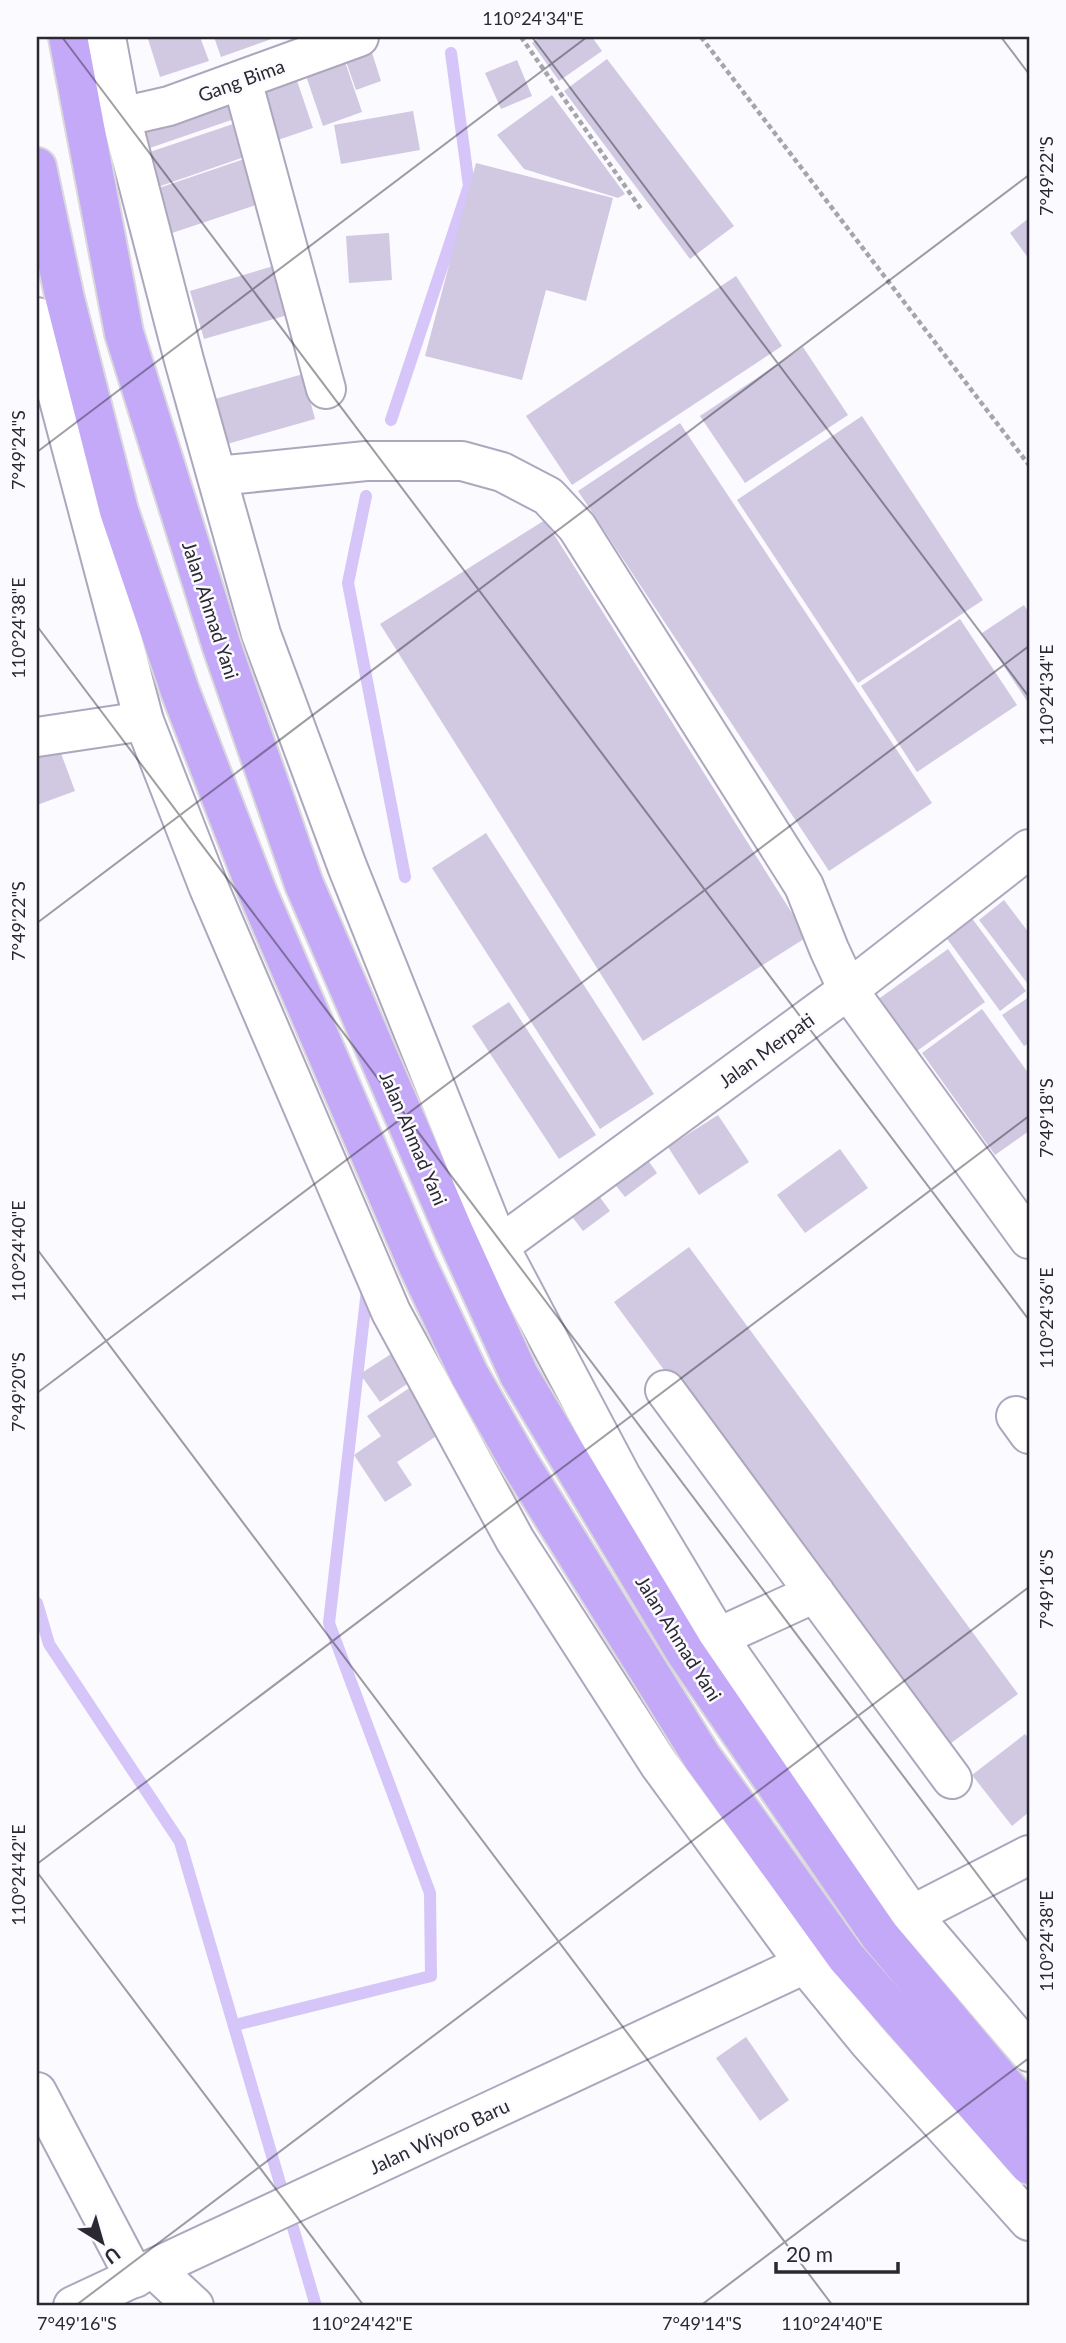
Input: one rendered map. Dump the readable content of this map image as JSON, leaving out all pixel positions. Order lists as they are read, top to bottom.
{
  "streets": {
    "highway": ["Jalan Ahmad Yani"],
    "street": ["Gang Bima", "Jalan Merpati", "Jalan Wiyoro Baru"]
  },
  "scale_bar": "20 m",
  "north": "bottom right",
  "coordinates": [
    "110°24'34\"E",
    "7°49'22\"S",
    "7°49'24\"S",
    "110°24'38\"E",
    "7°49'18\"S",
    "110°24'40\"E",
    "110°24'36\"E",
    "7°49'20\"S",
    "7°49'16\"S",
    "110°24'42\"E",
    "7°49'14\"S"
  ]
}
